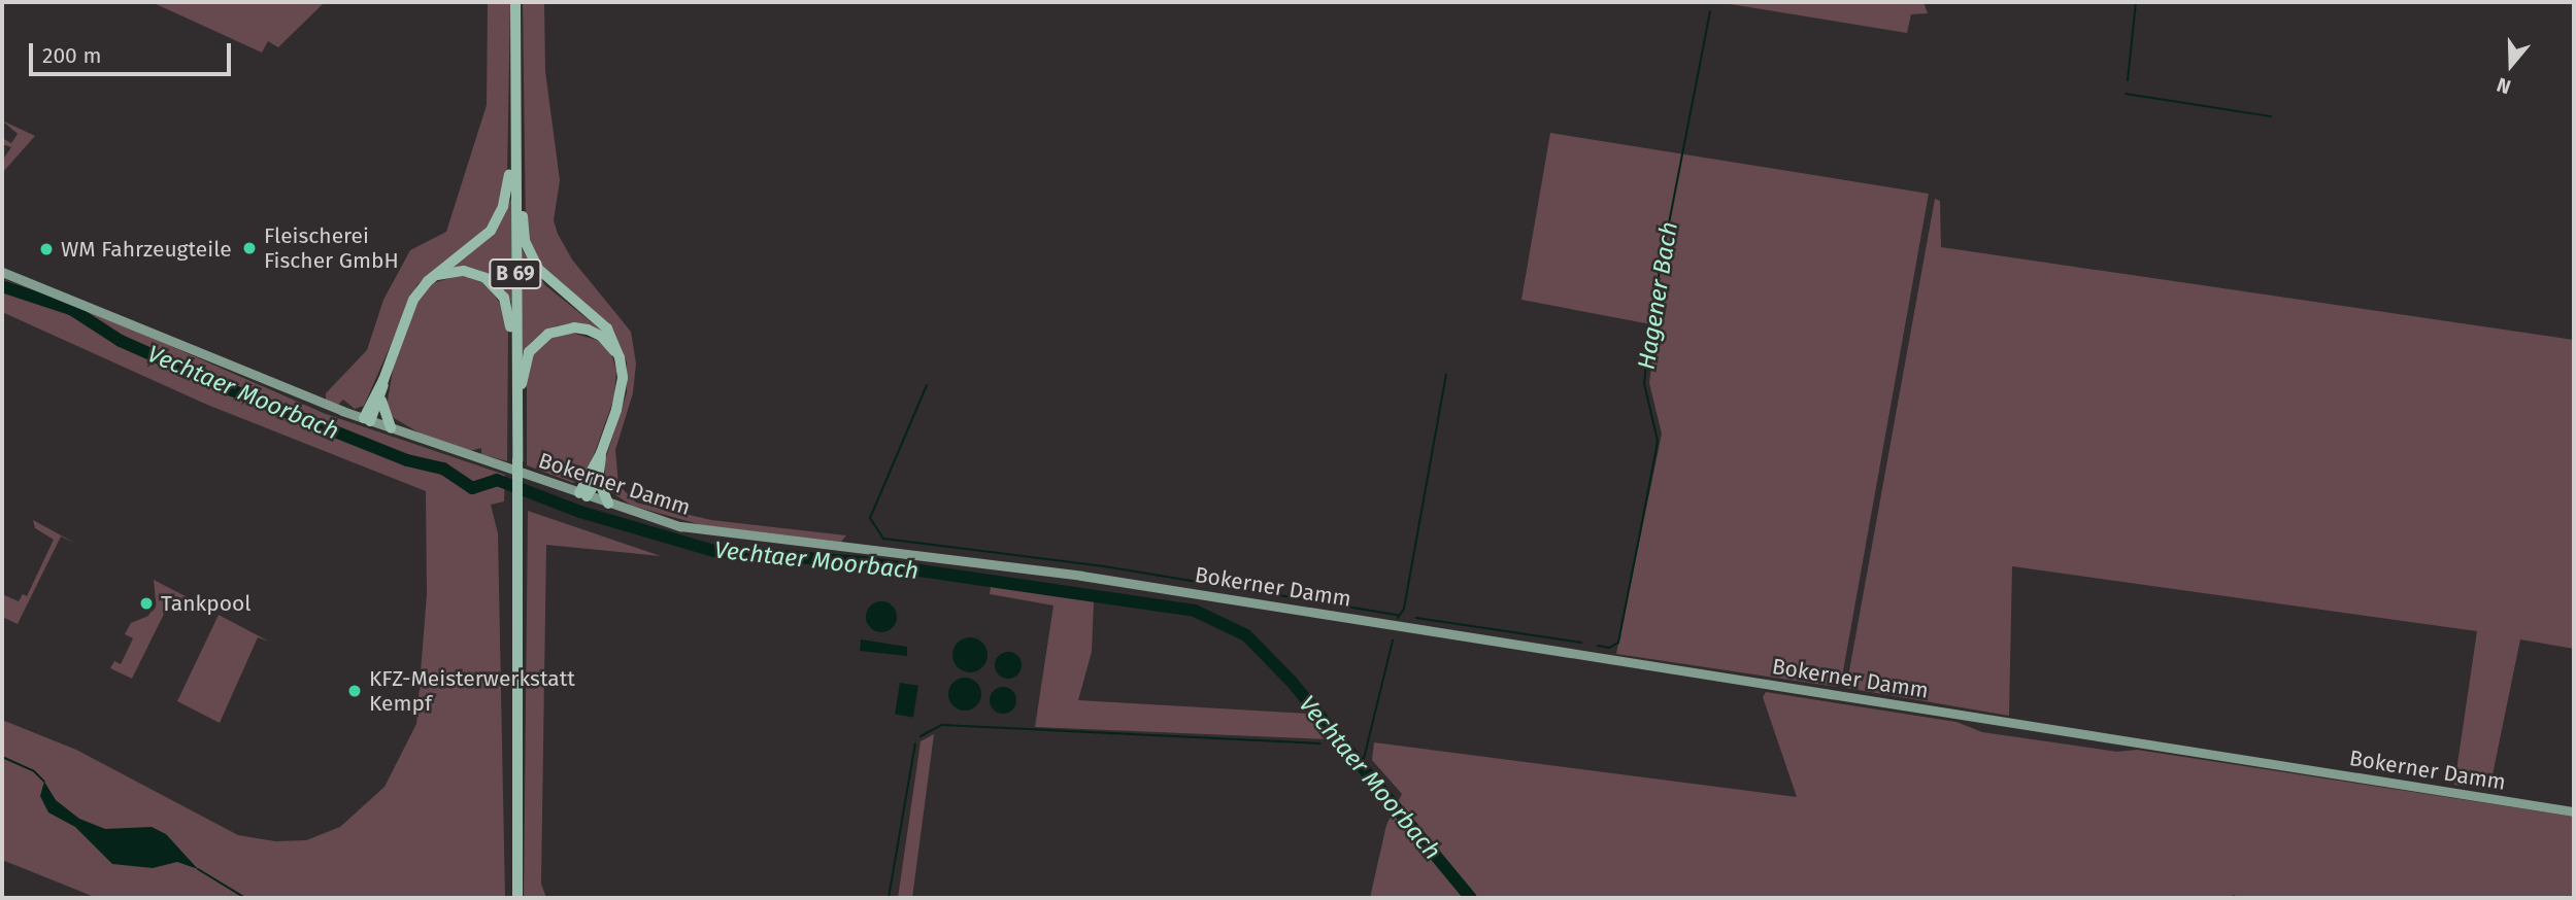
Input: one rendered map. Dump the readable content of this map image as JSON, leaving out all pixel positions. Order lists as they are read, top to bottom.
{
  "streets": {
    "main road": ["B 69", "Bokerner Damm"]
  },
  "water": ["Hagener Bach", "Vechtaer Moorbach"],
  "places": [
    "Fleischerei Fischer GmbH",
    "WM Fahrzeugteile",
    "Tankpool",
    "KFZ-Meisterwerkstatt Kempf"
  ],
  "scale_bar": "200 m",
  "north": "bottom"
}
